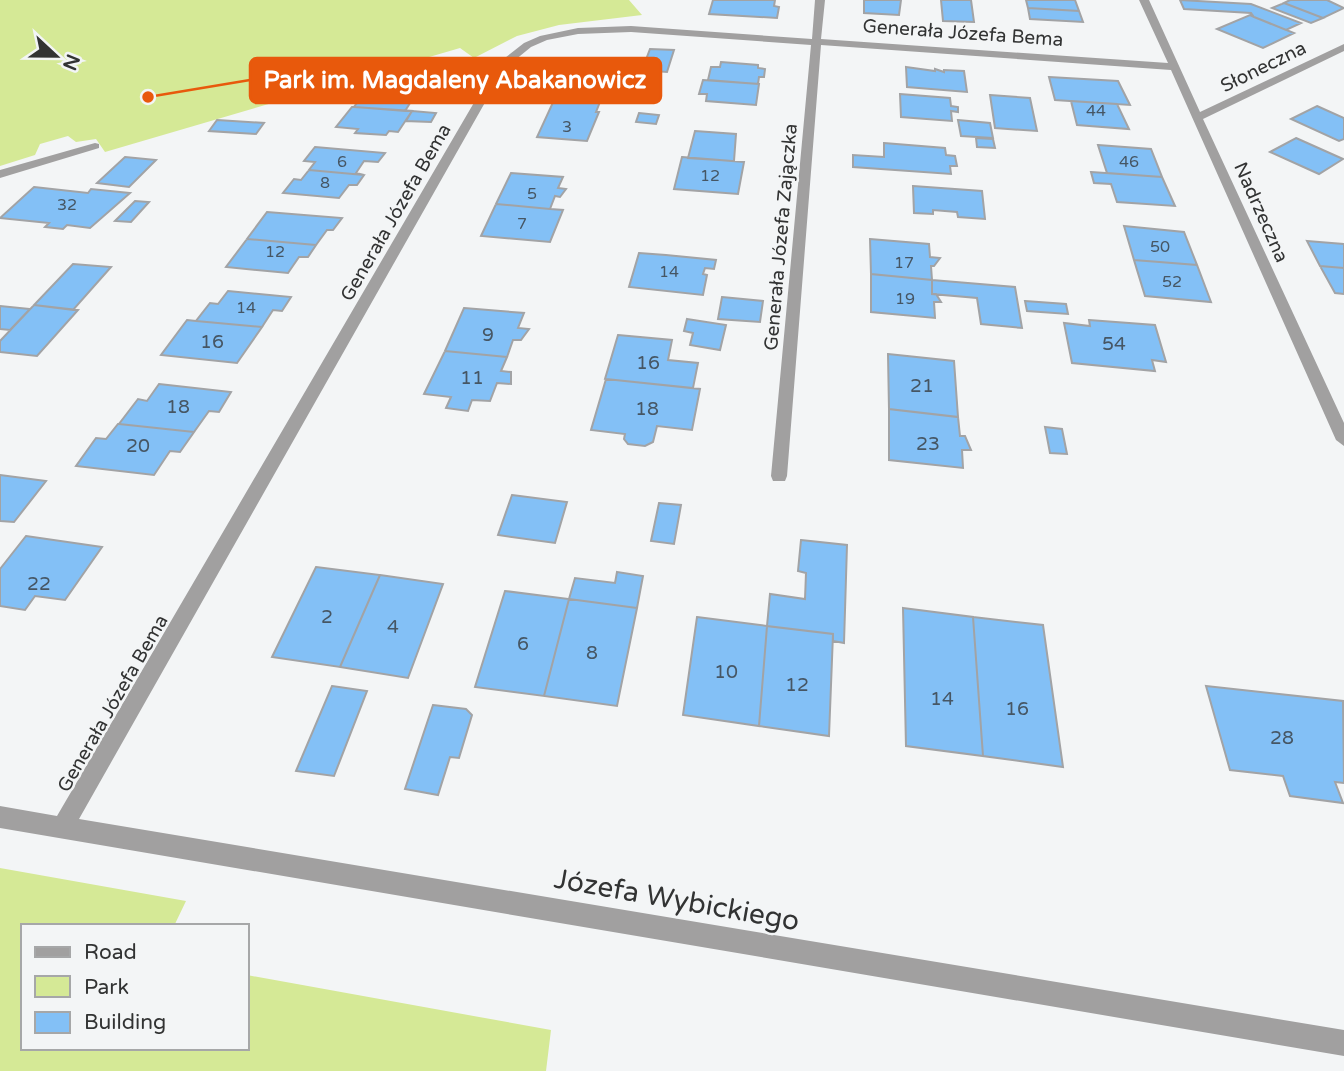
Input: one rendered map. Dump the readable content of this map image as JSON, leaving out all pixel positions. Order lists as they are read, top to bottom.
{
  "streets": {
    "street": [
      "Generała Józefa Bema",
      "Słoneczna",
      "Nadrzeczna",
      "Generała Józefa Zajączka",
      "Józefa Wybickiego"
    ]
  },
  "crossings": [
    ["Generała Józefa Bema", "Nadrzeczna"],
    ["Generała Józefa Bema", "Generała Józefa Zajączka"],
    ["Generała Józefa Bema", "Józefa Wybickiego"],
    ["Słoneczna", "Nadrzeczna"]
  ],
  "places": ["Park im. Magdaleny Abakanowicz"],
  "house_numbers": [
    "44",
    "3",
    "6",
    "46",
    "12",
    "8",
    "5",
    "32",
    "7",
    "50",
    "12",
    "17",
    "14",
    "52",
    "19",
    "14",
    "9",
    "16",
    "54",
    "16",
    "11",
    "21",
    "18",
    "18",
    "23",
    "20",
    "22",
    "2",
    "4",
    "6",
    "8",
    "10",
    "12",
    "14",
    "16",
    "28"
  ],
  "legend": ["Road", "Park", "Building"],
  "north": "right"
}
